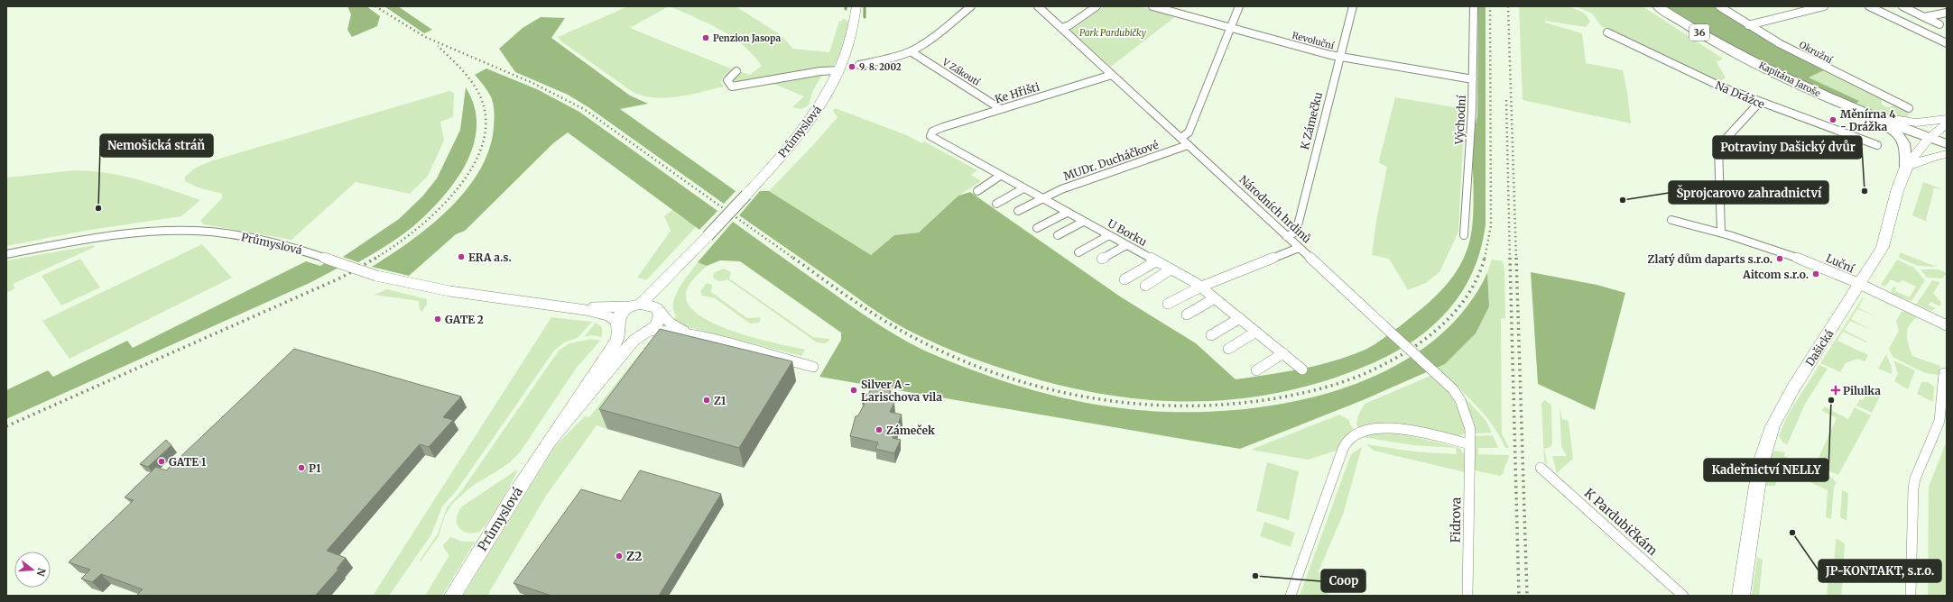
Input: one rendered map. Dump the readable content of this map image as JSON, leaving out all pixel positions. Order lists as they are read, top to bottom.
{
  "streets": {
    "main road": [
      "36",
      "Kapitána Jaroše",
      "Průmyslová",
      "Dašická"
    ],
    "street": [
      "Revoluční",
      "Okružní",
      "V Zákoutí",
      "Ke Hřišti",
      "Na Drážce",
      "Východní",
      "K Zámečku",
      "MUDr. Ducháčkové",
      "Národních hrdinů",
      "U Borku",
      "Luční",
      "Fidrova",
      "K Pardubičkám"
    ]
  },
  "crossings": [
    ["36", "Kapitána Jaroše"],
    ["36", "Dašická"],
    ["Revoluční", "Východní"],
    ["Revoluční", "K Zámečku"],
    ["V Zákoutí", "Ke Hřišti"],
    ["Kapitána Jaroše", "Dašická"],
    ["Ke Hřišti", "Národních hrdinů"],
    ["Ke Hřišti", "U Borku"],
    ["K Zámečku", "Národních hrdinů"],
    ["MUDr. Ducháčkové", "Národních hrdinů"],
    ["MUDr. Ducháčkové", "U Borku"],
    ["Národních hrdinů", "Fidrova"],
    ["Luční", "Dašická"]
  ],
  "parks": ["Park Pardubičky"],
  "places": {
    "other": [
      "Penzion Jasopa",
      "9. 8. 2002",
      "Měnírna 4 - Drážka",
      "Potraviny Dašický dvůr",
      "Šprojcarovo zahradnictví",
      "Nemošická stráň",
      "ERA a.s.",
      "Zlatý dům daparts s.r.o.",
      "Aitcom s.r.o.",
      "GATE 2",
      "Silver A - Larischova vila",
      "Z1",
      "Kadeřnictví NELLY",
      "Zámeček",
      "GATE 1",
      "P1",
      "JP-KONTAKT, s.r.o.",
      "Z2",
      "Coop"
    ],
    "health": ["Pilulka"]
  },
  "north": "right"
}
